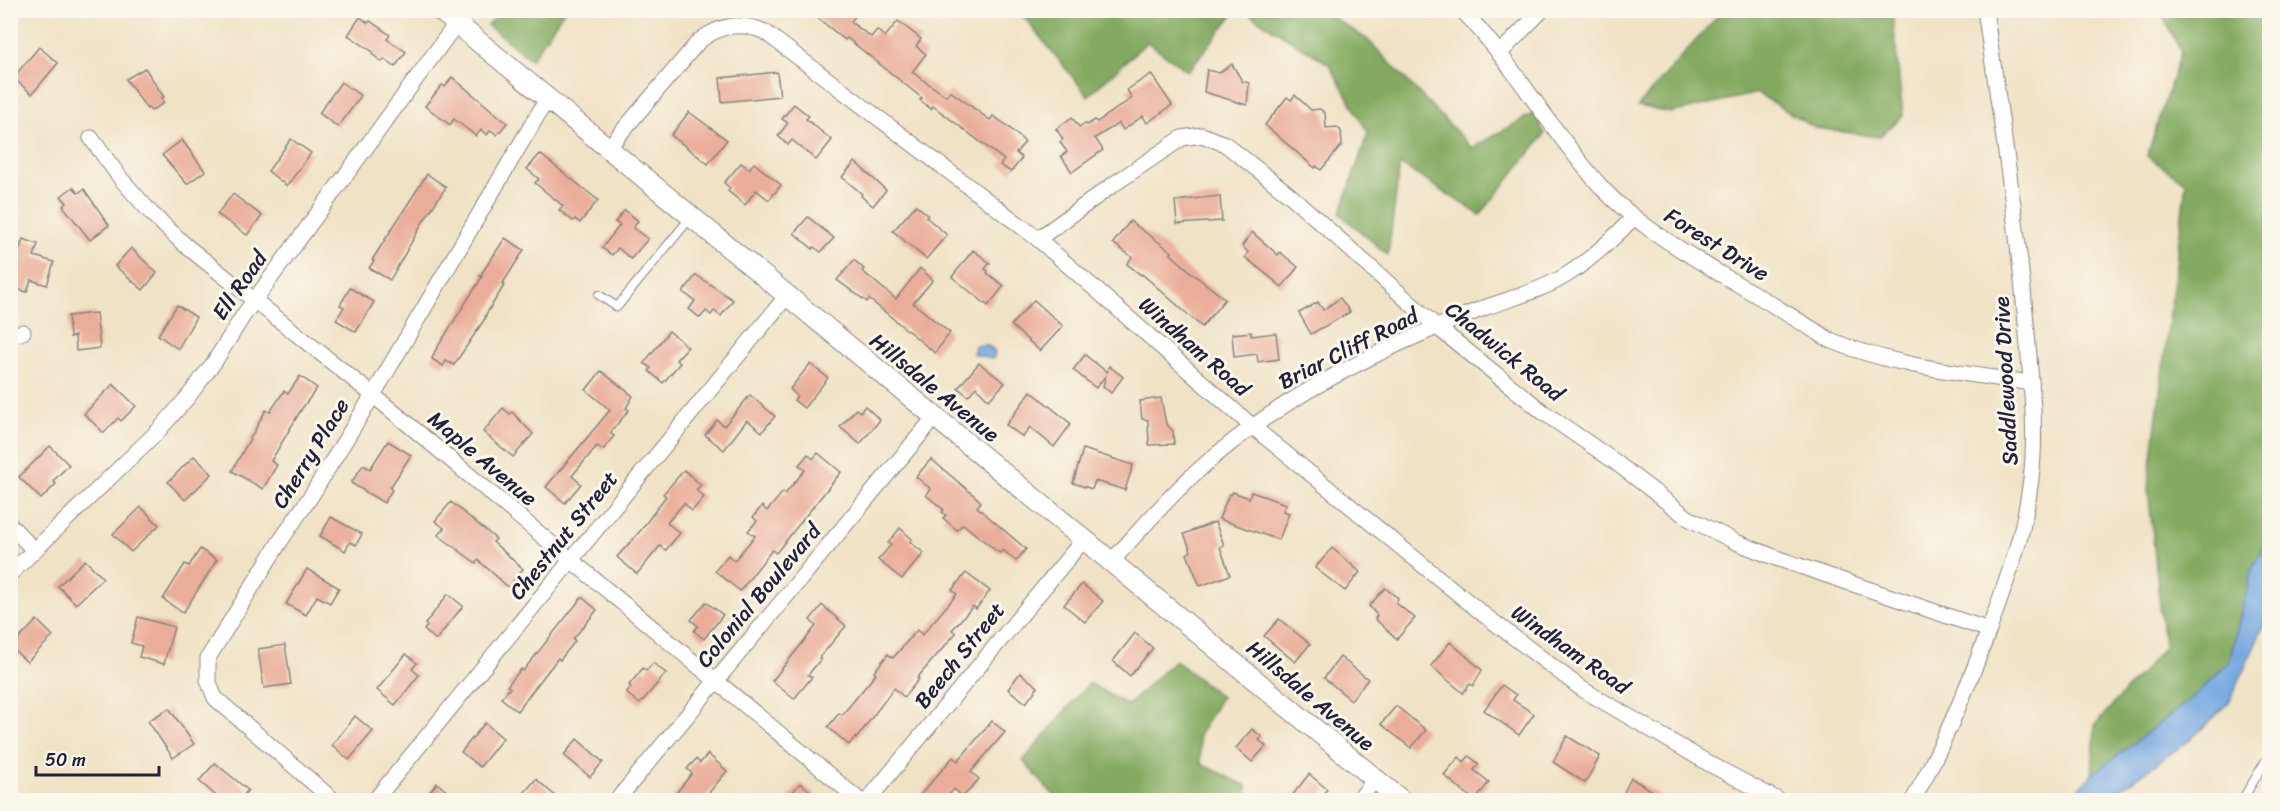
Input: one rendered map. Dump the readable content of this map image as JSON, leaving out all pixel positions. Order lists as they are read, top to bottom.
{
  "streets": {
    "street": [
      "Forest Drive",
      "Ell Road",
      "Windham Road",
      "Briar Cliff Road",
      "Chadwick Road",
      "Saddlewood Drive",
      "Hillsdale Avenue",
      "Cherry Place",
      "Maple Avenue",
      "Chestnut Street",
      "Colonial Boulevard",
      "Beech Street"
    ]
  },
  "crossings": [
    ["Forest Drive", "Briar Cliff Road"],
    ["Forest Drive", "Saddlewood Drive"],
    ["Ell Road", "Hillsdale Avenue"],
    ["Ell Road", "Maple Avenue"],
    ["Windham Road", "Briar Cliff Road"],
    ["Windham Road", "Chadwick Road"],
    ["Windham Road", "Hillsdale Avenue"],
    ["Briar Cliff Road", "Chadwick Road"],
    ["Briar Cliff Road", "Hillsdale Avenue"],
    ["Chadwick Road", "Saddlewood Drive"],
    ["Hillsdale Avenue", "Cherry Place"],
    ["Hillsdale Avenue", "Chestnut Street"],
    ["Hillsdale Avenue", "Colonial Boulevard"],
    ["Hillsdale Avenue", "Beech Street"],
    ["Cherry Place", "Maple Avenue"],
    ["Maple Avenue", "Chestnut Street"],
    ["Maple Avenue", "Colonial Boulevard"]
  ],
  "scale_bar": "50 m"
}
